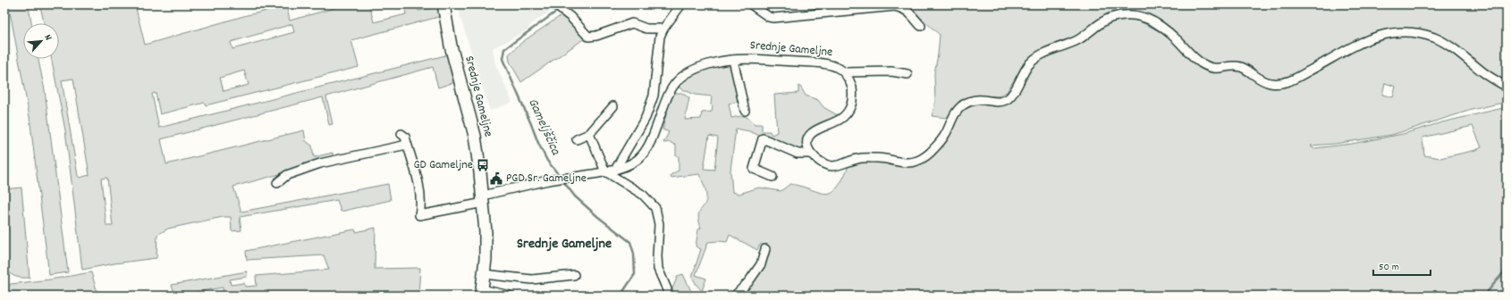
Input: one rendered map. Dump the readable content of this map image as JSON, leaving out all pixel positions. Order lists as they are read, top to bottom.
{
  "streets": {
    "street": ["Srednje Gameljne"]
  },
  "districts": ["Srednje Gameljne"],
  "water": ["Gameljščica"],
  "places": {
    "bus stop": ["GD Gameljne"],
    "public building": ["PGD Sr. Gameljne"]
  },
  "scale_bar": "50 m",
  "north": "top right"
}
